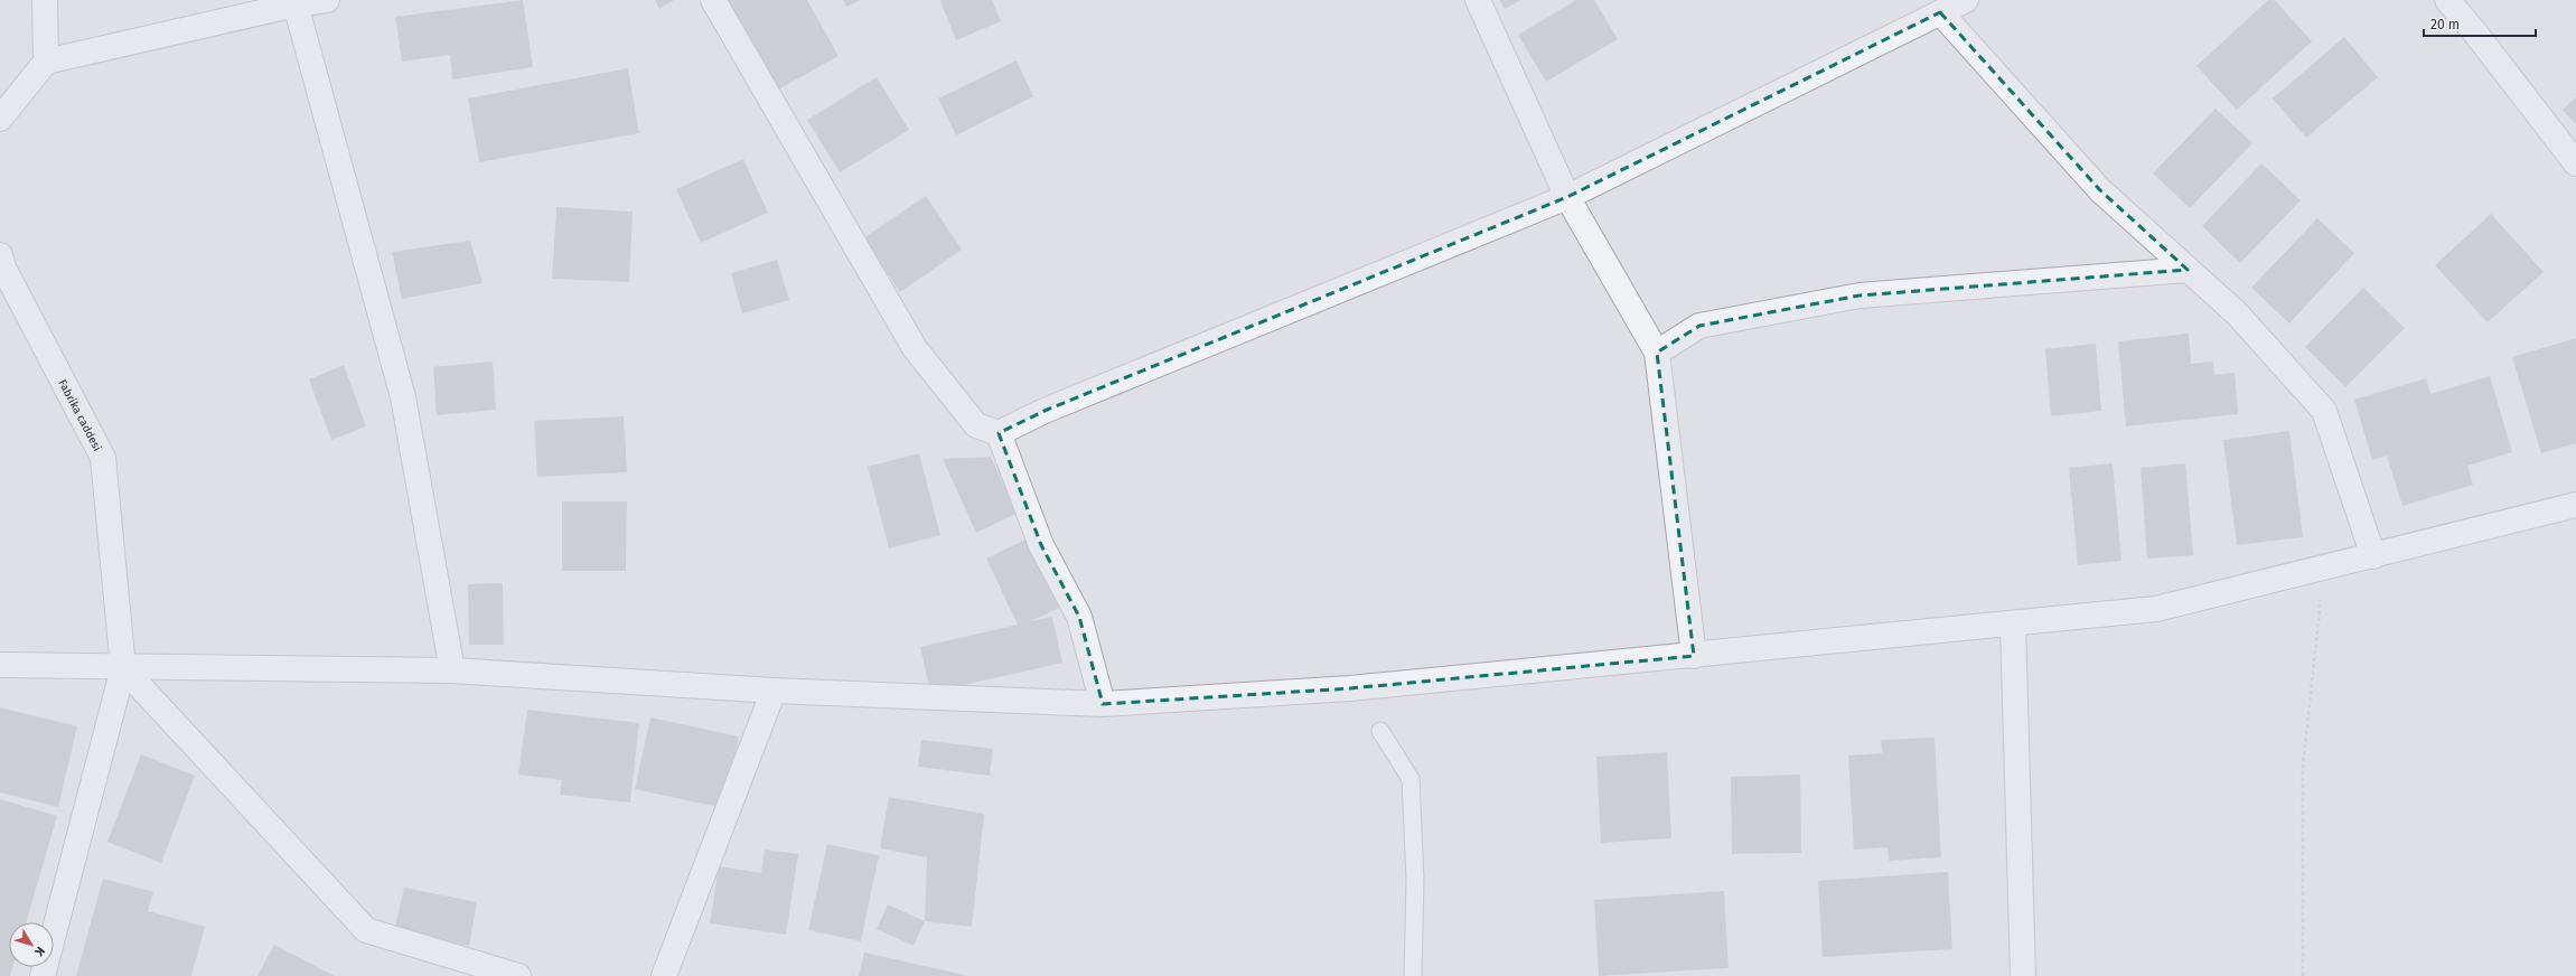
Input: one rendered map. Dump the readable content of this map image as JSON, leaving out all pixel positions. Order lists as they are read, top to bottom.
{
  "streets": {
    "street": ["Fabrika caddesi"]
  },
  "scale_bar": "20 m",
  "north": "bottom right"
}
